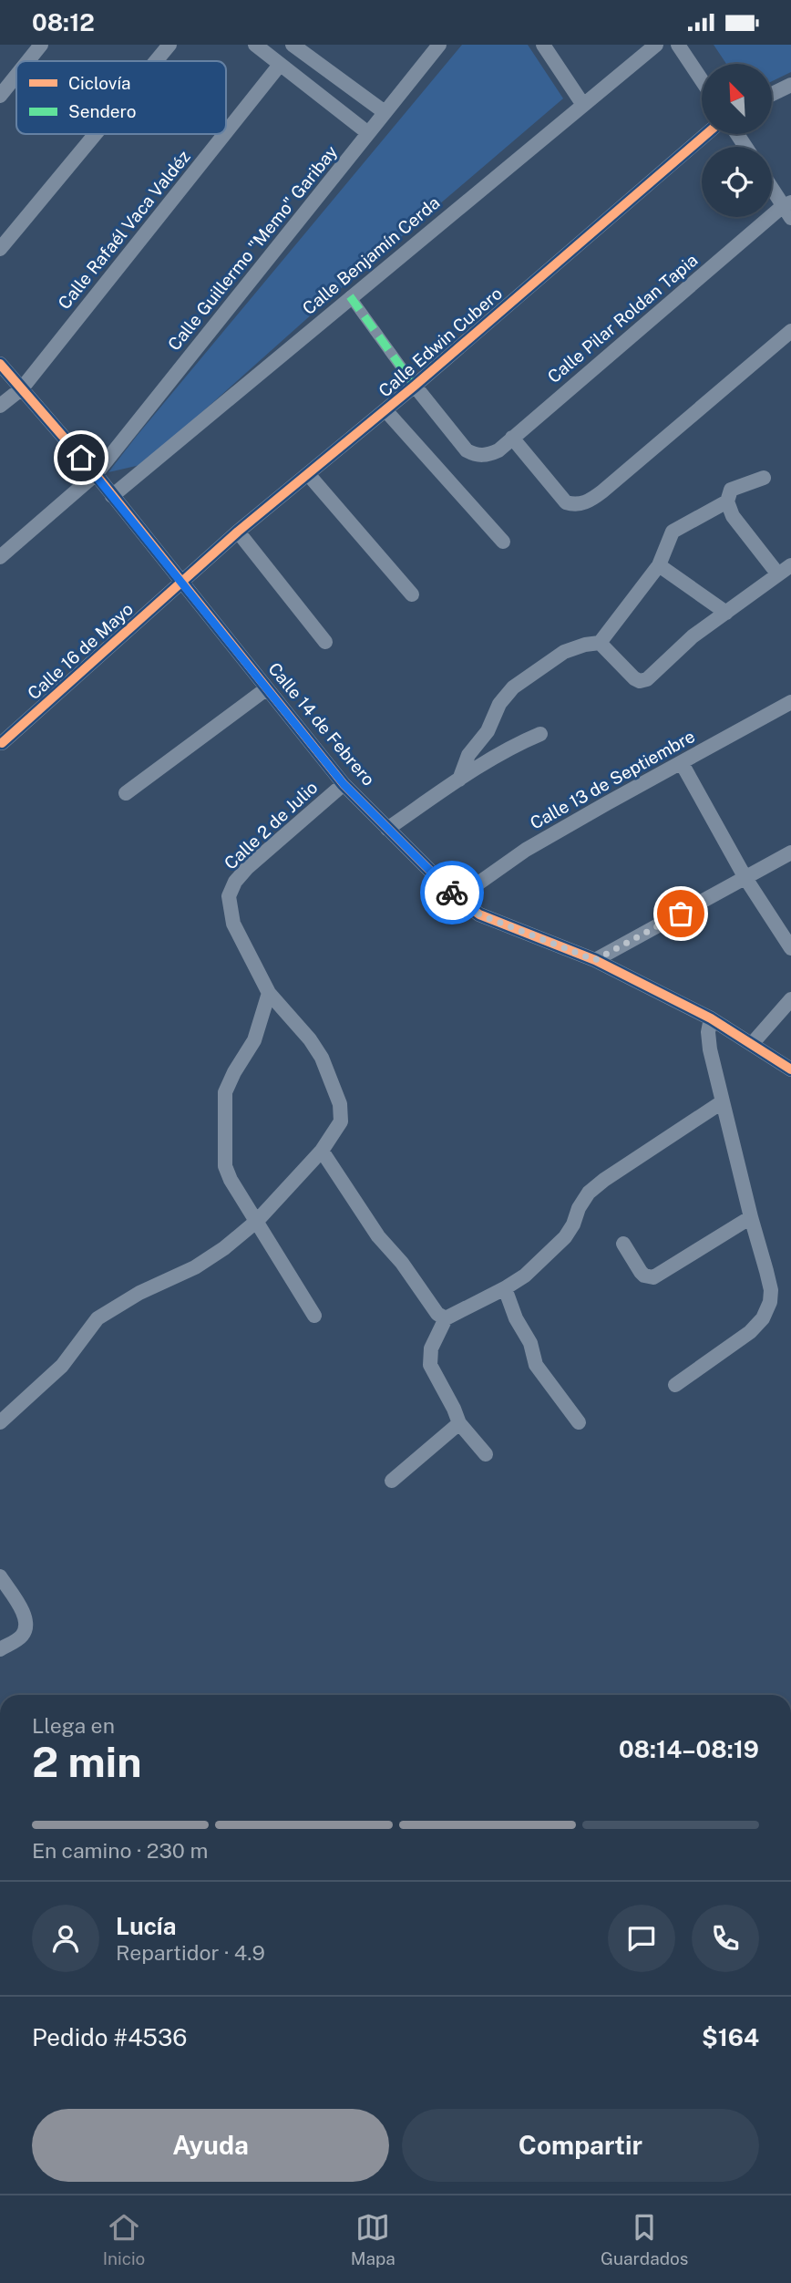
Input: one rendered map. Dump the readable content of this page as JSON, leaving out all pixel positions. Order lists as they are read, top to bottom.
{
  "streets": {
    "street": [
      "Calle Rafaél Vaca Valdéz",
      "Calle Guillermo \"Memo\" Garibay",
      "Calle Benjamín Cerda",
      "Calle Pilar Roldan Tapia",
      "Calle Edwin Cubero",
      "Calle 16 de Mayo",
      "Calle 14 de Febrero",
      "Calle 13 de Septiembre",
      "Calle 2 de Julio"
    ]
  },
  "crossings": [
    ["Calle Rafaél Vaca Valdéz", "Calle 14 de Febrero"],
    ["Calle Guillermo \"Memo\" Garibay", "Calle 14 de Febrero"],
    ["Calle Benjamín Cerda", "Calle 14 de Febrero"],
    ["Calle Pilar Roldan Tapia", "Calle Edwin Cubero"],
    ["Calle Edwin Cubero", "Calle 16 de Mayo"],
    ["Calle Edwin Cubero", "Calle 14 de Febrero"],
    ["Calle 16 de Mayo", "Calle 14 de Febrero"],
    ["Calle 14 de Febrero", "Calle 13 de Septiembre"],
    ["Calle 14 de Febrero", "Calle 2 de Julio"]
  ],
  "legend": ["Ciclovía", "Sendero"],
  "north": "top left",
  "page": {
    "status": "08:12",
    "heading": ["2 min", "Llega en", "08:14–08:19"],
    "panel": [
      "Lucía",
      "Repartidor · 4.9",
      "Pedido #4536",
      "$164"
    ],
    "bar": "En camino · 230 m",
    "buttons": ["Ayuda", "Compartir"],
    "tabs": ["Inicio", "Mapa", "Guardados"]
  }
}
